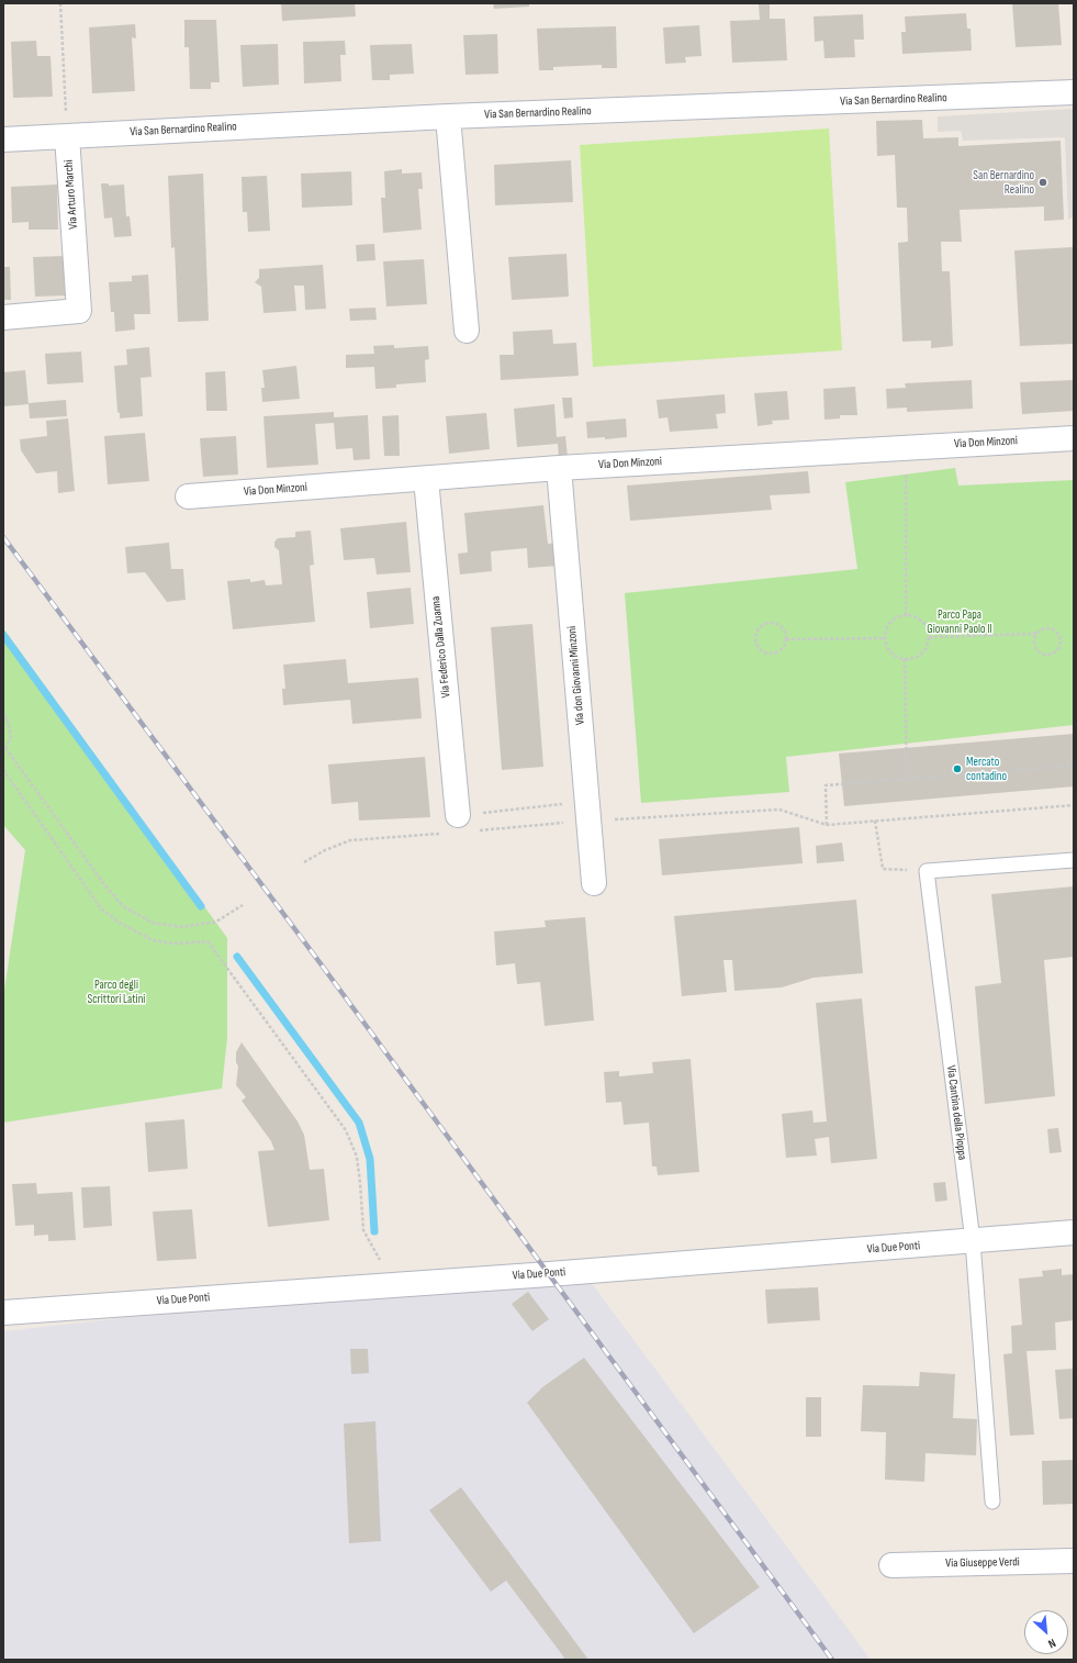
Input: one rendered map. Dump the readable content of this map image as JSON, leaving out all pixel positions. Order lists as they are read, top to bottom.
{
  "streets": {
    "street": [
      "Via San Bernardino Realino",
      "Via Arturo Marchi",
      "Via Don Minzoni",
      "Via Federico Dalla Zuanna",
      "Via don Giovanni Minzoni",
      "Via Due Ponti",
      "Via Giuseppe Verdi"
    ],
    "lane": ["Via Cantina della Pioppa"]
  },
  "crossings": [
    ["Via San Bernardino Realino", "Via Arturo Marchi"],
    ["Via Don Minzoni", "Via Federico Dalla Zuanna"],
    ["Via Don Minzoni", "Via don Giovanni Minzoni"],
    ["Via Cantina della Pioppa", "Via Due Ponti"]
  ],
  "parks": ["Parco Papa Giovanni Paolo II", "Parco degli Scrittori Latini"],
  "places": ["San Bernardino Realino", "Mercato contadino"],
  "north": "bottom right"
}
